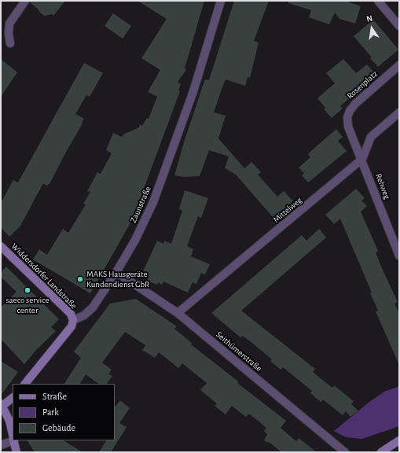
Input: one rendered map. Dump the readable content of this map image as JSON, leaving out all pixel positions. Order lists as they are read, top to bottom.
{
  "streets": {
    "street": [
      "Rosenplatz",
      "Rehweg",
      "Zaunstraße",
      "Mittelweg",
      "Widdersdorfer Landstraße",
      "Seithümerstraße"
    ]
  },
  "crossings": [
    ["Rosenplatz", "Rehweg"],
    ["Rosenplatz", "Mittelweg"],
    ["Rehweg", "Mittelweg"],
    ["Zaunstraße", "Widdersdorfer Landstraße"],
    ["Zaunstraße", "Seithümerstraße"],
    ["Mittelweg", "Seithümerstraße"]
  ],
  "places": ["MAKS Hausgeräte Kundendienst GbR", "saeco service center"],
  "legend": ["Straße", "Park", "Gebäude"],
  "north": "top"
}
